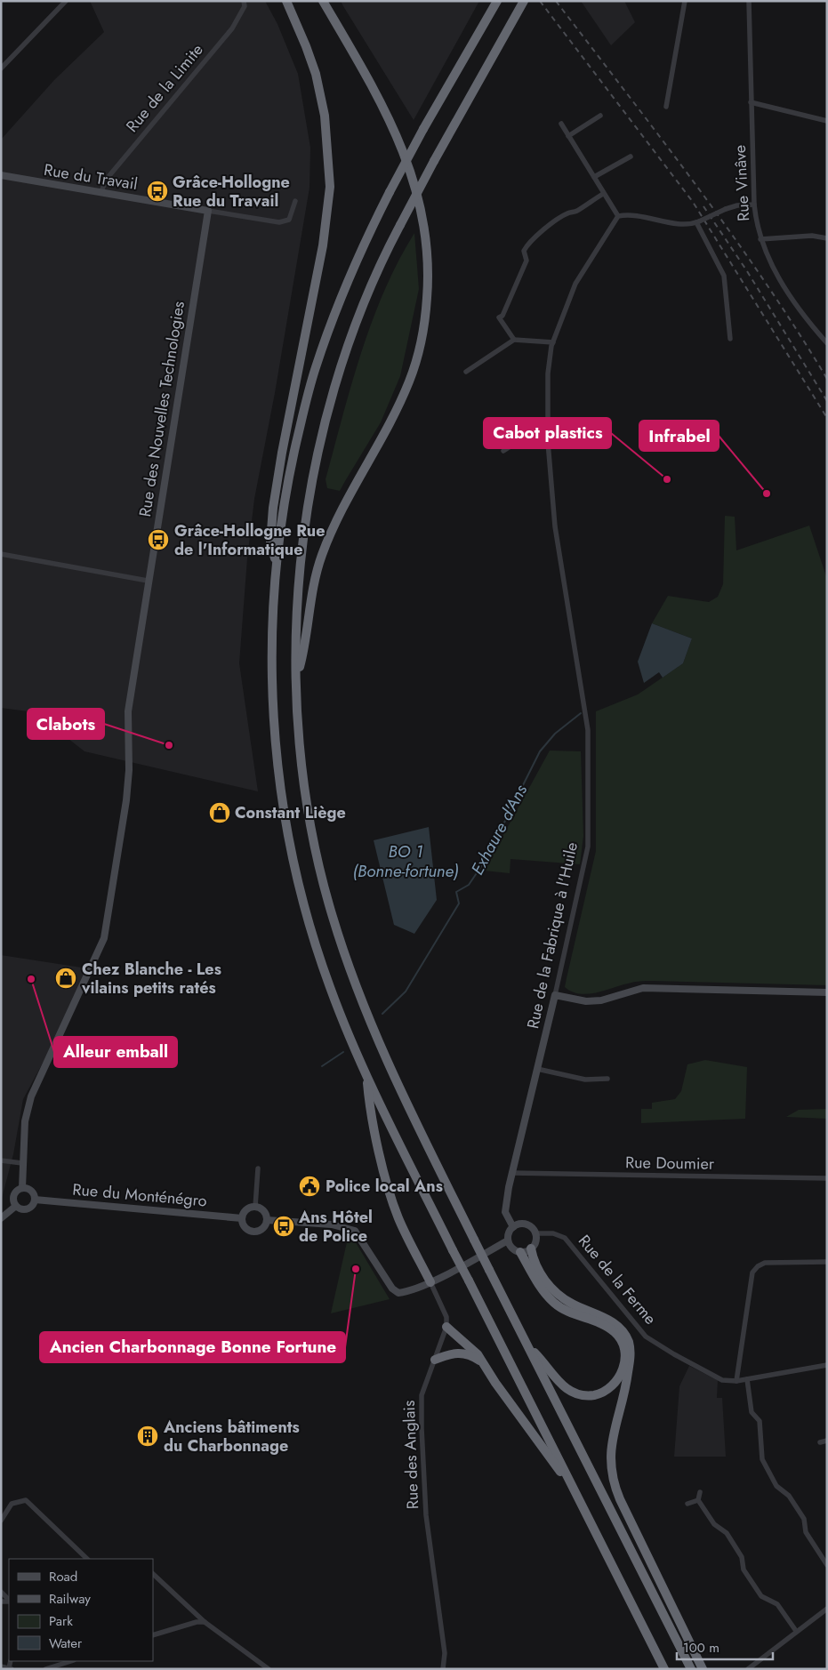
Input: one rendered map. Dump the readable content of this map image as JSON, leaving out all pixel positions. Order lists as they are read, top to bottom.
{
  "streets": {
    "street": [
      "Rue de la Limite",
      "Rue du Travail",
      "Rue Vinâve",
      "Rue des Nouvelles Technologies",
      "Rue de la Fabrique à l'Huile",
      "Rue Doumier",
      "Rue du Monténégro",
      "Rue de la Ferme",
      "Rue des Anglais"
    ]
  },
  "crossings": [
    ["Rue de la Limite", "Rue du Travail"],
    ["Rue du Travail", "Rue des Nouvelles Technologies"],
    ["Rue des Nouvelles Technologies", "Rue du Monténégro"],
    ["Rue de la Fabrique à l'Huile", "Rue Doumier"],
    ["Rue de la Fabrique à l'Huile", "Rue de la Ferme"]
  ],
  "water": ["Exhaure d'Ans", "BO 1 (Bonne-fortune)"],
  "places": {
    "bus stop": ["Grâce-Hollogne Rue du Travail", "Grâce-Hollogne Rue de l'Informatique", "Ans Hôtel de Police"],
    "other": [
      "Cabot plastics",
      "Infrabel",
      "Clabots",
      "Alleur emball",
      "Ancien Charbonnage Bonne Fortune"
    ],
    "shop": ["Constant Liège", "Chez Blanche - Les vilains petits ratés"],
    "public building": ["Police local Ans"],
    "building": ["Anciens bâtiments du Charbonnage"]
  },
  "legend": [
    "Road",
    "Railway",
    "Park",
    "Water"
  ],
  "scale_bar": "100 m"
}
